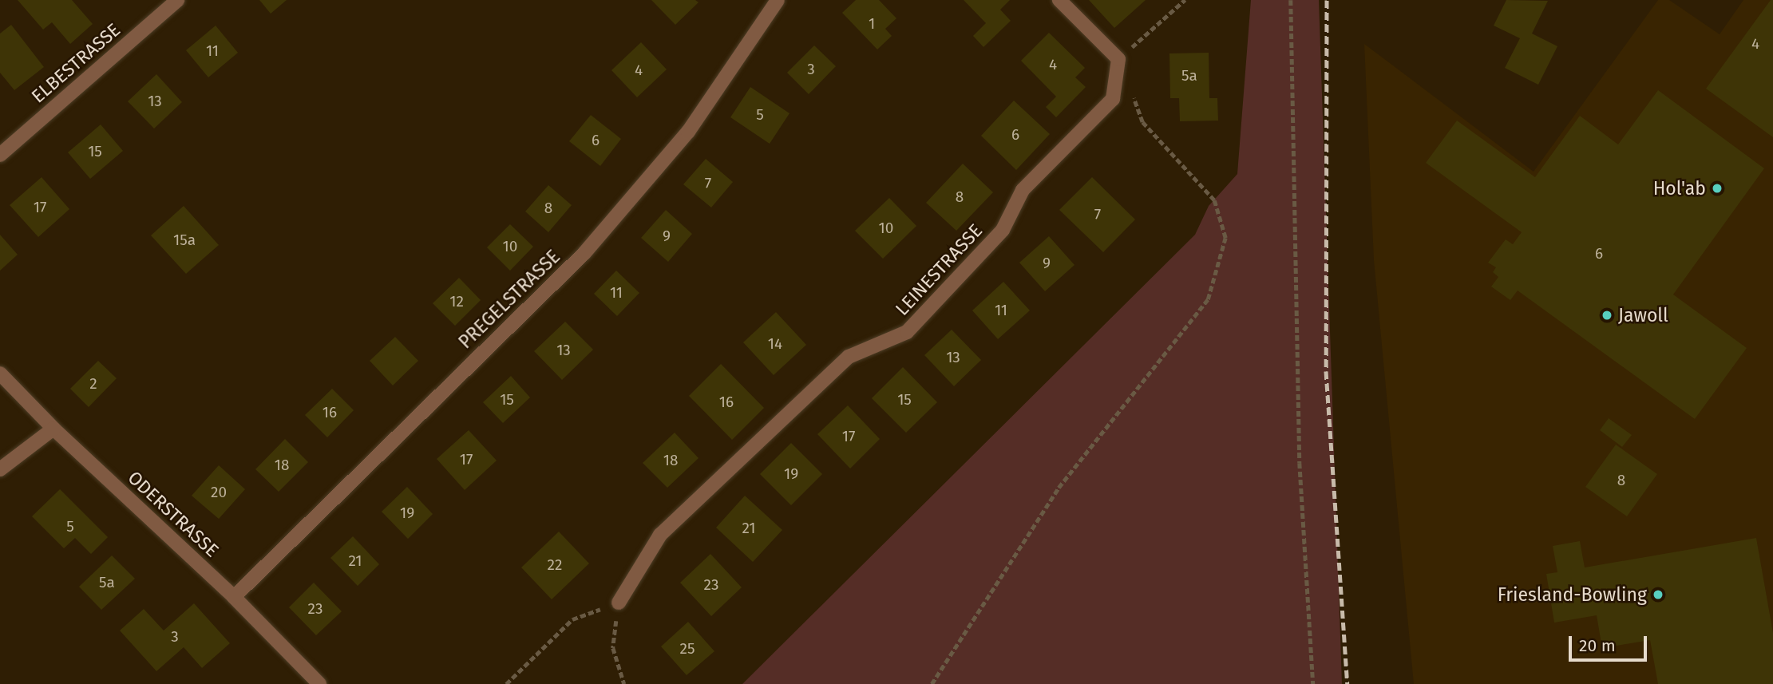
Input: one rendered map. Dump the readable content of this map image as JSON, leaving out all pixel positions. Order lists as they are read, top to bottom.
{
  "streets": {
    "street": [
      "ELBESTRASSE",
      "LEINESTRASSE",
      "PREGELSTRASSE",
      "ODERSTRASSE"
    ]
  },
  "crossings": [
    ["PREGELSTRASSE", "ODERSTRASSE"]
  ],
  "places": ["Hol'ab", "Jawoll", "Friesland-Bowling"],
  "house_numbers": [
    "1",
    "4",
    "11",
    "4",
    "3",
    "4",
    "5a",
    "13",
    "5",
    "6",
    "6",
    "15",
    "7",
    "8",
    "17",
    "8",
    "7",
    "10",
    "9",
    "15a",
    "10",
    "6",
    "9",
    "11",
    "12",
    "11",
    "14",
    "13",
    "13",
    "2",
    "15",
    "15",
    "16",
    "16",
    "17",
    "17",
    "18",
    "18",
    "19",
    "8",
    "20",
    "19",
    "5",
    "21",
    "21",
    "22",
    "5a",
    "23",
    "23",
    "3",
    "25"
  ],
  "scale_bar": "20 m"
}
